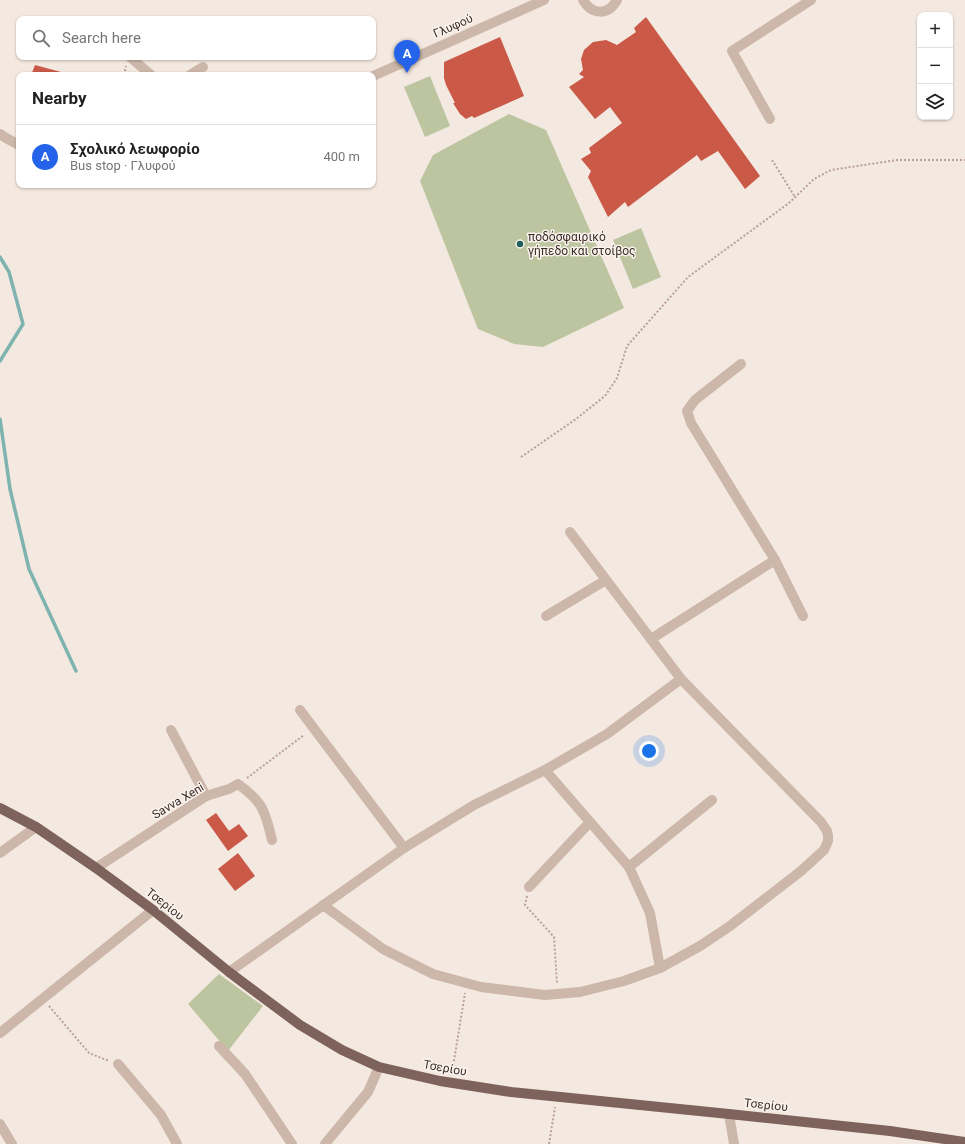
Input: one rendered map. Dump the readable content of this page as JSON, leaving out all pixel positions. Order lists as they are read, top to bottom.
{
  "streets": {
    "main road": ["Τσερίου"],
    "street": ["Γλυφού", "Savva Xeni"]
  },
  "crossings": [
    ["Savva Xeni", "Τσερίου"]
  ],
  "places": ["ποδόσφαιρικό γήπεδο και στοίβος"],
  "page": {
    "map_buttons": ["+", "−"],
    "search": "Search here",
    "pins": "A",
    "heading": "Nearby",
    "list": [
      {
        "mark": "A",
        "name": "Σχολικό λεωφορίο",
        "note": "Bus stop · Γλυφού",
        "value": "400 m"
      }
    ]
  }
}
